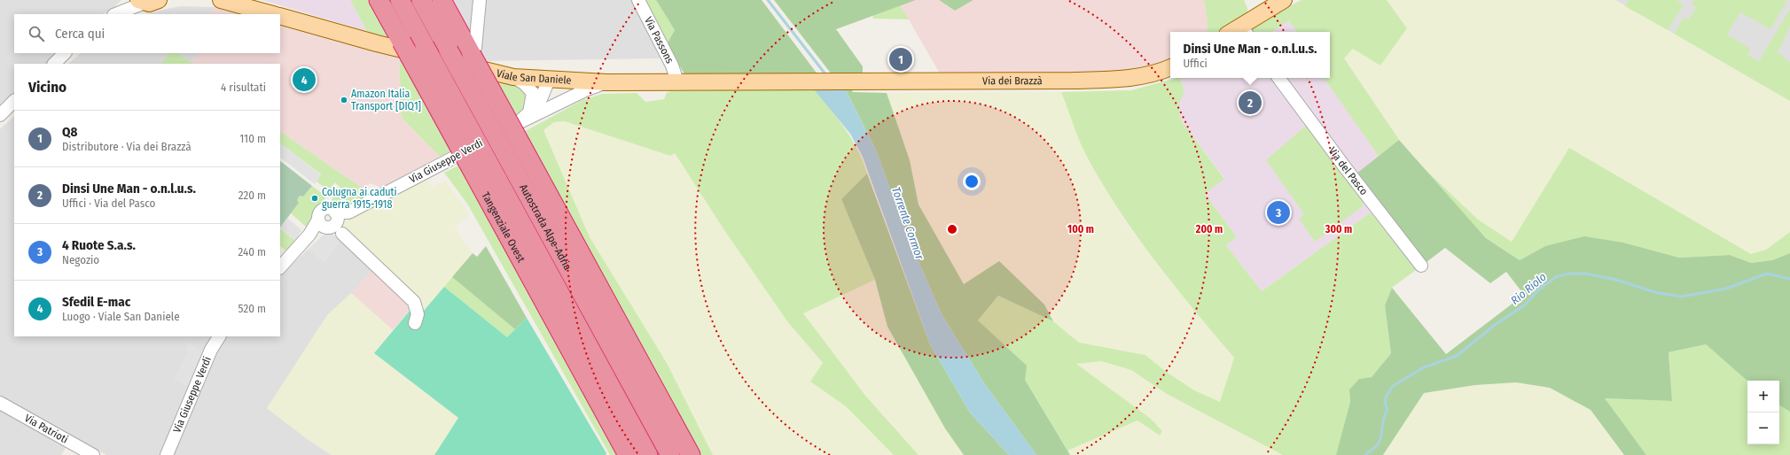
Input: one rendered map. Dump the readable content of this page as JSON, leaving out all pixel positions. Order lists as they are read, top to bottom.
{
  "streets": {
    "highway": ["Tangenziale Ovest", "Autostrada Alpe-Adria"],
    "main road": ["Viale San Daniele", "Via dei Brazzà"],
    "street": [
      "Via Passons",
      "Via Giuseppe Verdi",
      "Via del Pasco",
      "Via Patrioti"
    ]
  },
  "crossings": [
    ["Via Passons", "Viale San Daniele"],
    ["Viale San Daniele", "Via dei Brazzà"],
    ["Viale San Daniele", "Via Giuseppe Verdi"],
    ["Tangenziale Ovest", "Autostrada Alpe-Adria"]
  ],
  "water": ["Torrente Cormor", "Rio Riolo"],
  "places": ["Amazon Italia Transport [DIQ1]", "Colugna ai caduti guerra 1915-1918"],
  "page": {
    "search": "Cerca qui",
    "popup": ["Dinsi Une Man - o.n.l.u.s.", "Uffici"],
    "pins": [
      "1",
      "4",
      "2",
      "3"
    ],
    "heading": ["Vicino", "4 risultati"],
    "list": [
      {
        "mark": "1",
        "name": "Q8",
        "note": "Distributore · Via dei Brazzà",
        "value": "110 m"
      },
      {
        "mark": "2",
        "name": "Dinsi Une Man - o.n.l.u.s.",
        "note": "Uffici · Via del Pasco",
        "value": "220 m"
      },
      {
        "mark": "3",
        "name": "4 Ruote S.a.s.",
        "note": "Negozio",
        "value": "240 m"
      },
      {
        "mark": "4",
        "name": "Sfedil E-mac",
        "note": "Luogo · Viale San Daniele",
        "value": "520 m"
      }
    ],
    "map_buttons": ["+", "−"]
  },
  "rings": ["100 m", "200 m", "300 m"]
}
